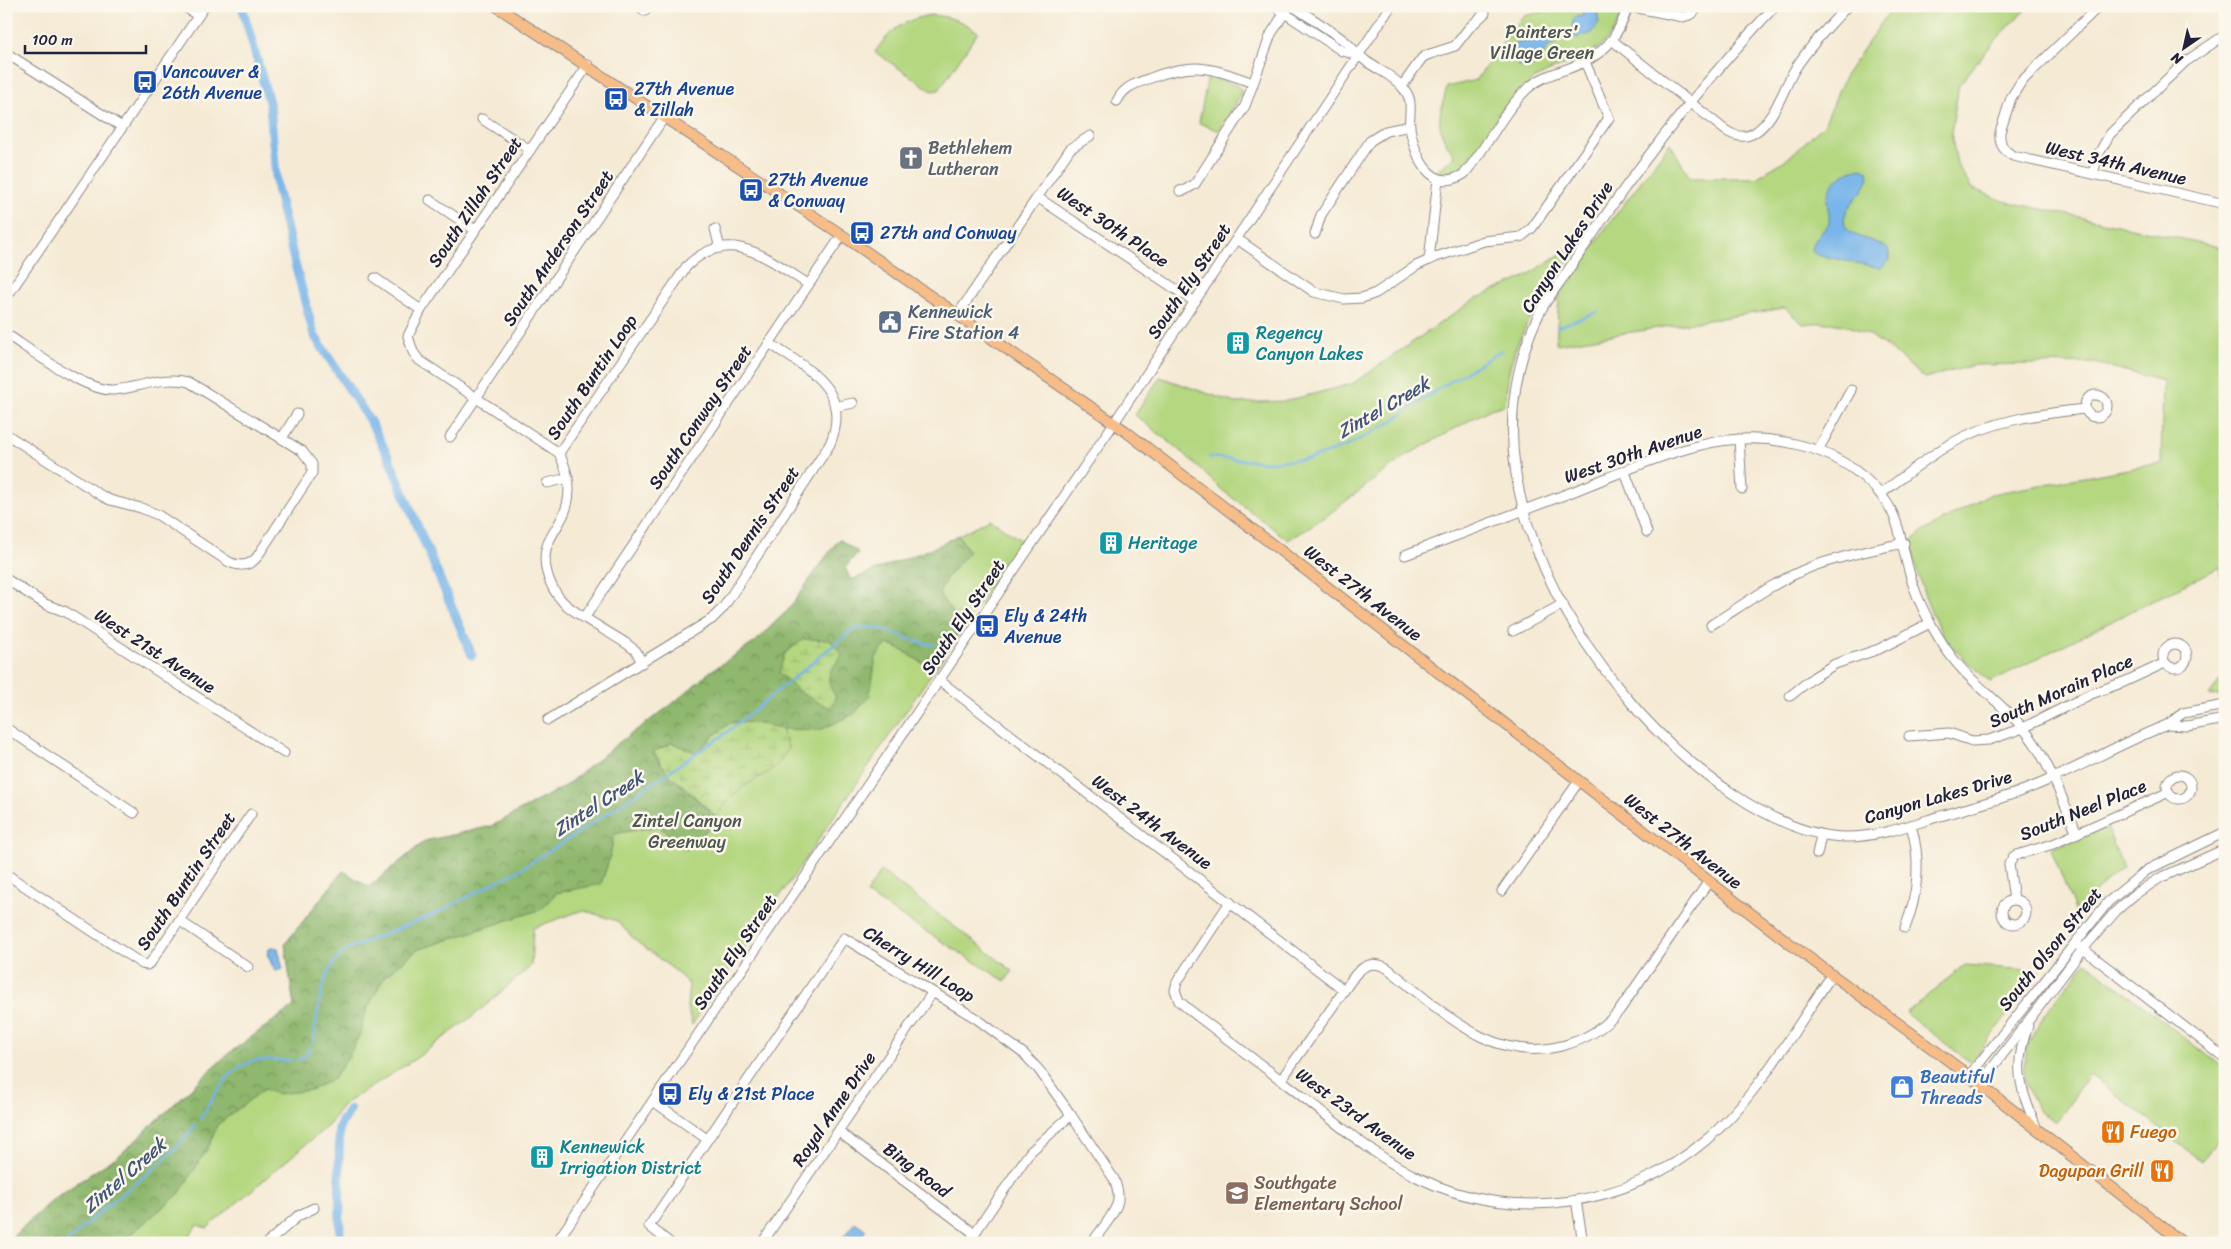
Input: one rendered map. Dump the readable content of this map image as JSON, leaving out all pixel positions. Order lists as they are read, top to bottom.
{
  "streets": {
    "main road": ["West 27th Avenue"],
    "street": [
      "West 34th Avenue",
      "South Zillah Street",
      "West 30th Place",
      "Canyon Lakes Drive",
      "South Anderson Street",
      "South Ely Street",
      "South Buntin Loop",
      "South Conway Street",
      "West 30th Avenue",
      "South Dennis Street",
      "West 21st Avenue",
      "South Morain Place",
      "South Neel Place",
      "West 24th Avenue",
      "South Buntin Street",
      "South Olson Street",
      "Cherry Hill Loop",
      "Royal Anne Drive",
      "West 23rd Avenue",
      "Bing Road"
    ]
  },
  "crossings": [
    ["South Zillah Street", "South Anderson Street"],
    ["South Zillah Street", "West 27th Avenue"],
    ["West 30th Place", "South Ely Street"],
    ["Canyon Lakes Drive", "West 30th Avenue"],
    ["South Anderson Street", "West 27th Avenue"],
    ["South Ely Street", "West 27th Avenue"],
    ["South Ely Street", "West 24th Avenue"],
    ["South Buntin Loop", "South Conway Street"],
    ["South Buntin Loop", "South Dennis Street"],
    ["South Conway Street", "South Dennis Street"],
    ["South Conway Street", "West 27th Avenue"],
    ["West 30th Avenue", "South Morain Place"],
    ["West 30th Avenue", "South Neel Place"],
    ["West 27th Avenue", "South Olson Street"],
    ["West 27th Avenue", "West 23rd Avenue"],
    ["West 24th Avenue", "West 23rd Avenue"],
    ["Cherry Hill Loop", "Royal Anne Drive"],
    ["Royal Anne Drive", "Bing Road"]
  ],
  "water": ["Zintel Creek"],
  "parks": ["Painters' Village Green", "Zintel Canyon Greenway"],
  "places": {
    "bus stop": [
      "Vancouver & 26th Avenue",
      "27th Avenue & Zillah",
      "27th Avenue & Conway",
      "27th and Conway",
      "Ely & 24th Avenue",
      "Ely & 21st Place"
    ],
    "church": ["Bethlehem Lutheran"],
    "public building": ["Kennewick Fire Station 4"],
    "building": ["Regency Canyon Lakes", "Heritage", "Kennewick Irrigation District"],
    "shop": ["Beautiful Threads"],
    "restaurant": ["Fuego", "Dagupan Grill"],
    "school or university": ["Southgate Elementary School"]
  },
  "scale_bar": "100 m",
  "north": "bottom left"
}
